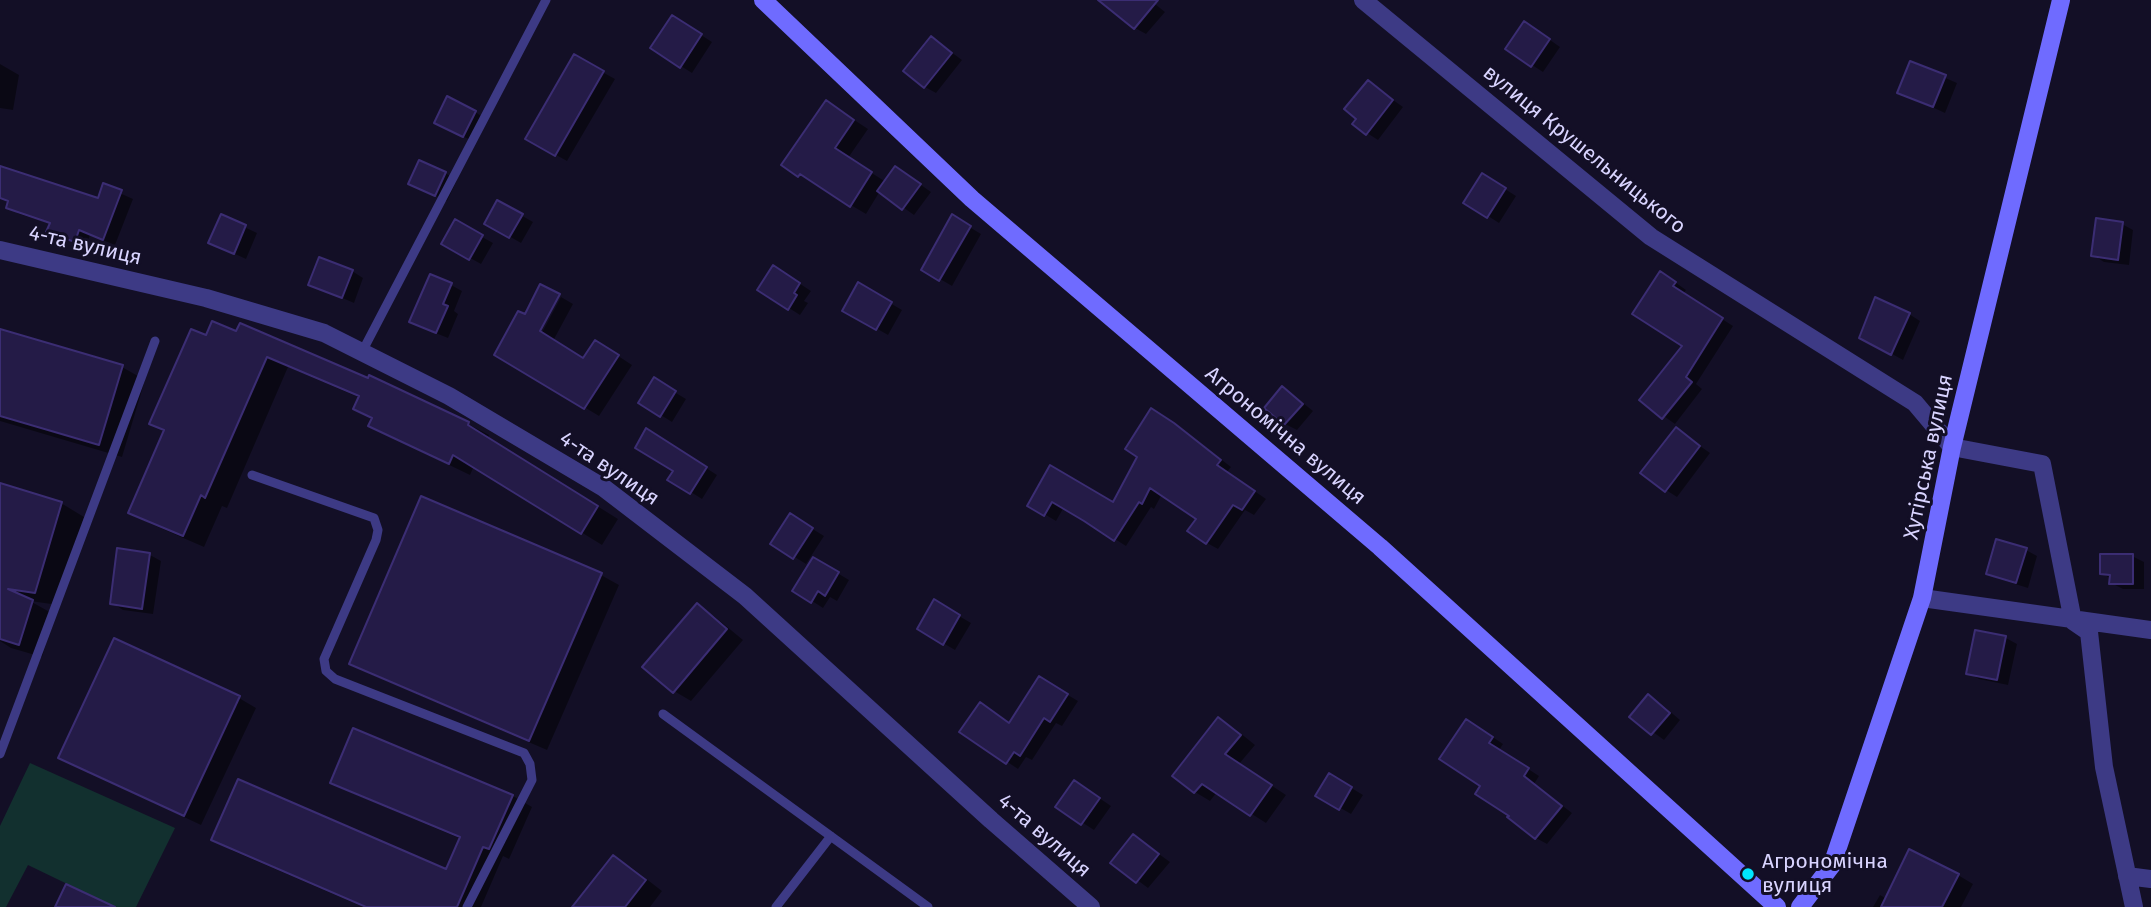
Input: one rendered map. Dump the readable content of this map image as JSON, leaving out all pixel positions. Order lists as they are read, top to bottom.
{
  "streets": {
    "street": [
      "вулиця Крушельницького",
      "4-та вулиця",
      "Агрономічна вулиця",
      "Хутірська вулиця"
    ]
  },
  "crossings": [
    ["вулиця Крушельницького", "Хутірська вулиця"]
  ],
  "places": ["Агрономічна вулиця"]
}
